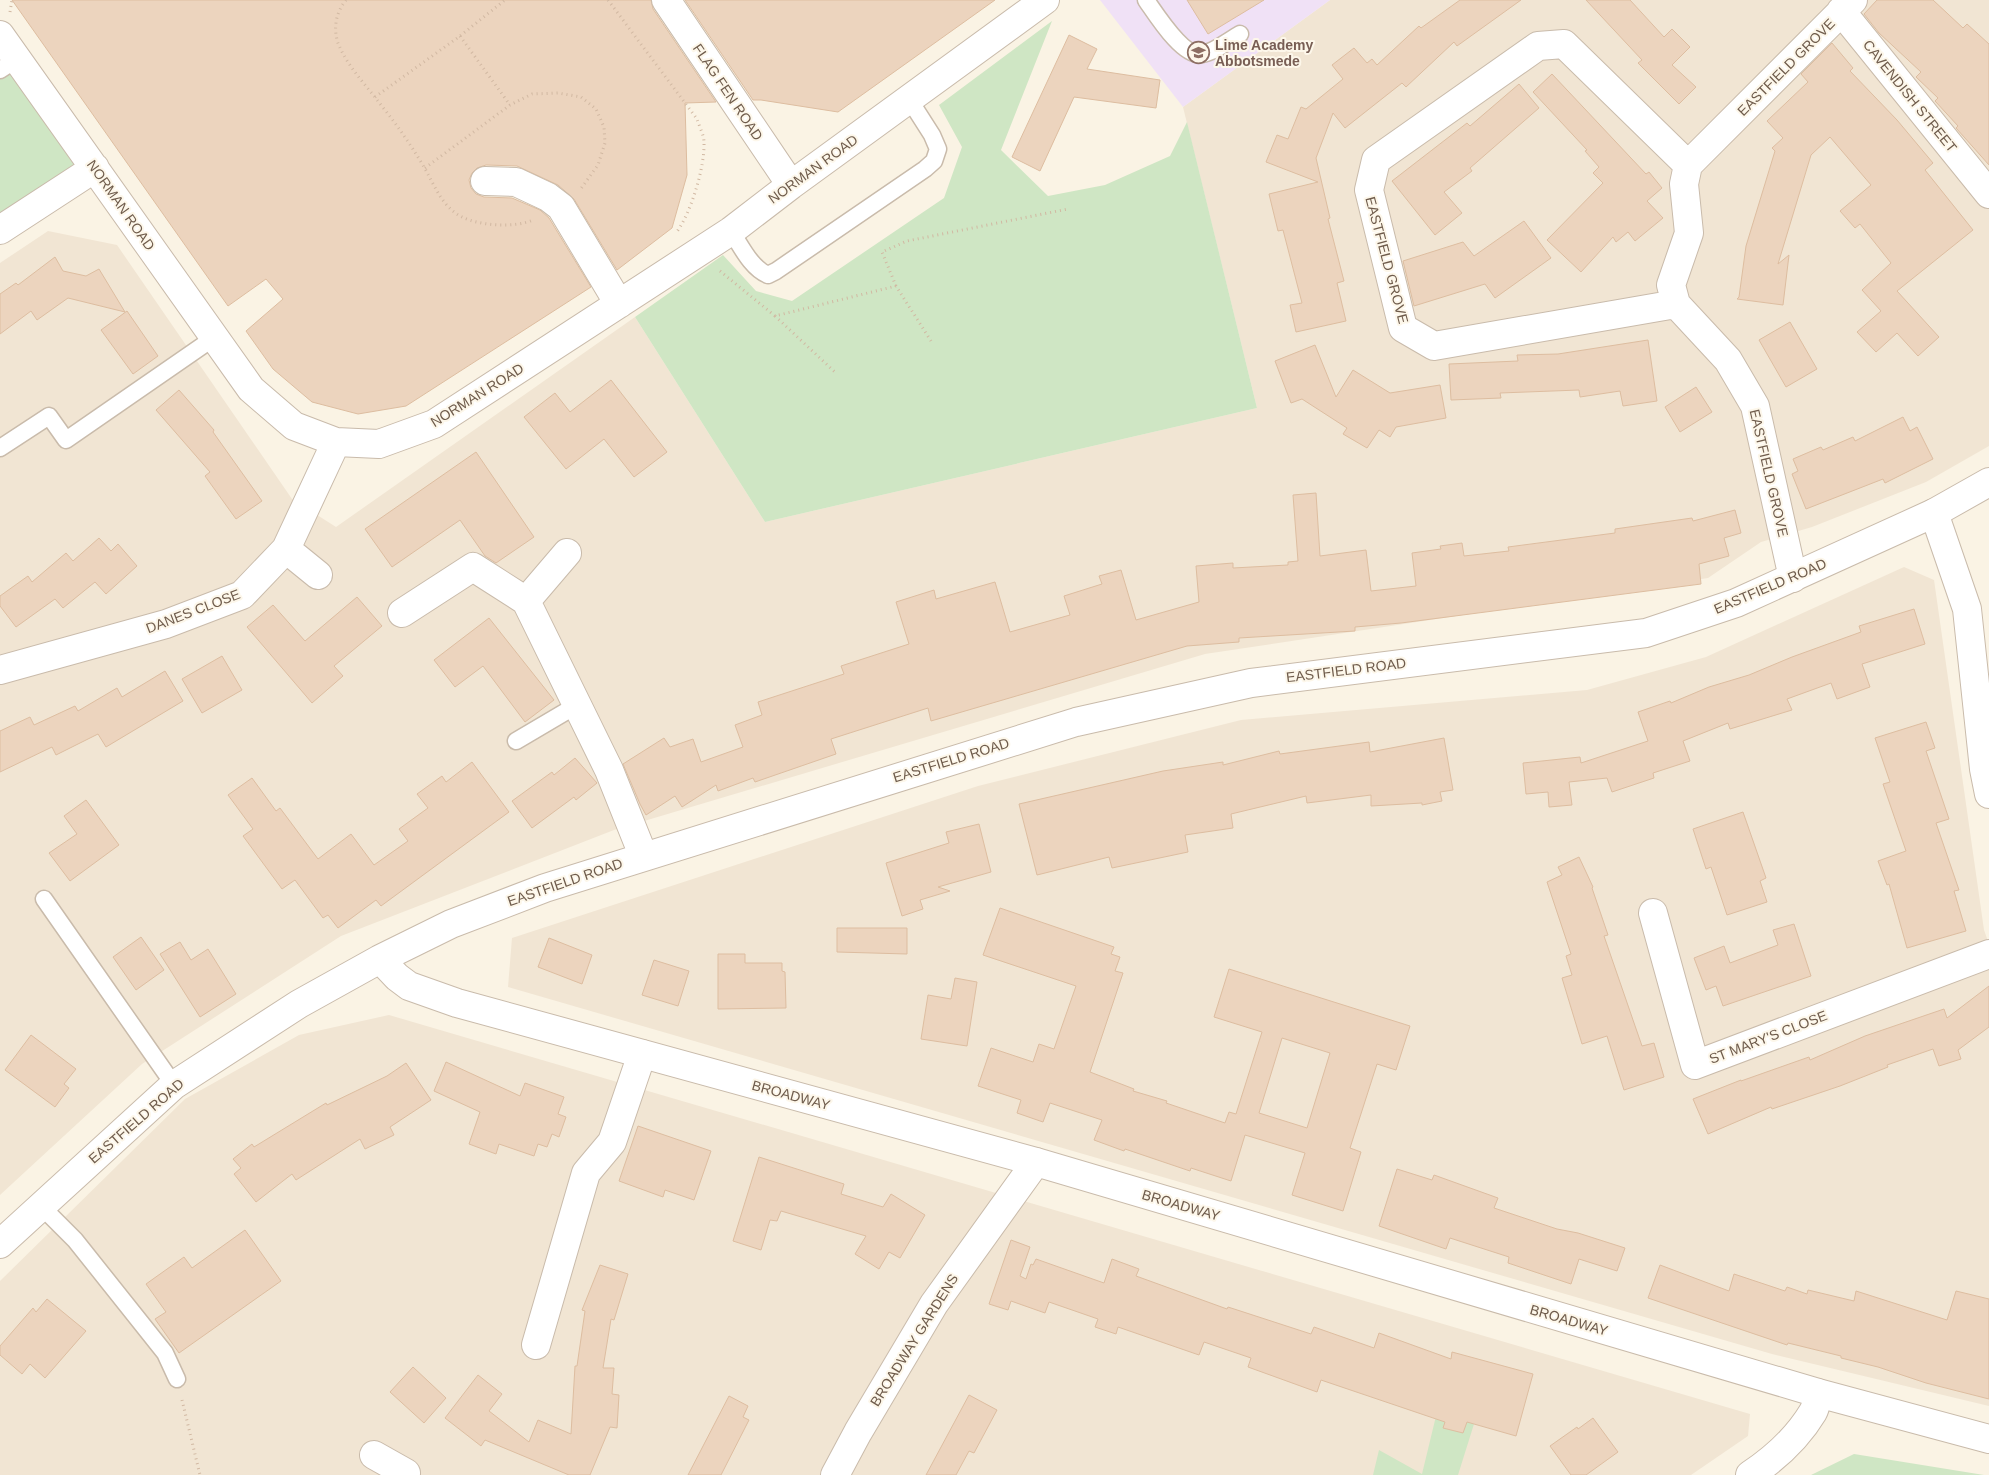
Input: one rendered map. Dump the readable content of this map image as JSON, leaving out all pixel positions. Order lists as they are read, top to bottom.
{
  "streets": {
    "street": [
      "EASTFIELD GROVE",
      "FLAG FEN ROAD",
      "CAVENDISH STREET",
      "NORMAN ROAD",
      "EASTFIELD ROAD",
      "DANES CLOSE",
      "ST MARY'S CLOSE",
      "BROADWAY",
      "BROADWAY GARDENS"
    ]
  },
  "crossings": [
    ["EASTFIELD GROVE", "CAVENDISH STREET"],
    ["EASTFIELD GROVE", "EASTFIELD ROAD"],
    ["FLAG FEN ROAD", "NORMAN ROAD"],
    ["NORMAN ROAD", "DANES CLOSE"],
    ["EASTFIELD ROAD", "BROADWAY"],
    ["BROADWAY", "BROADWAY GARDENS"]
  ],
  "places": {
    "school or university": ["Lime Academy Abbotsmede"]
  }
}
